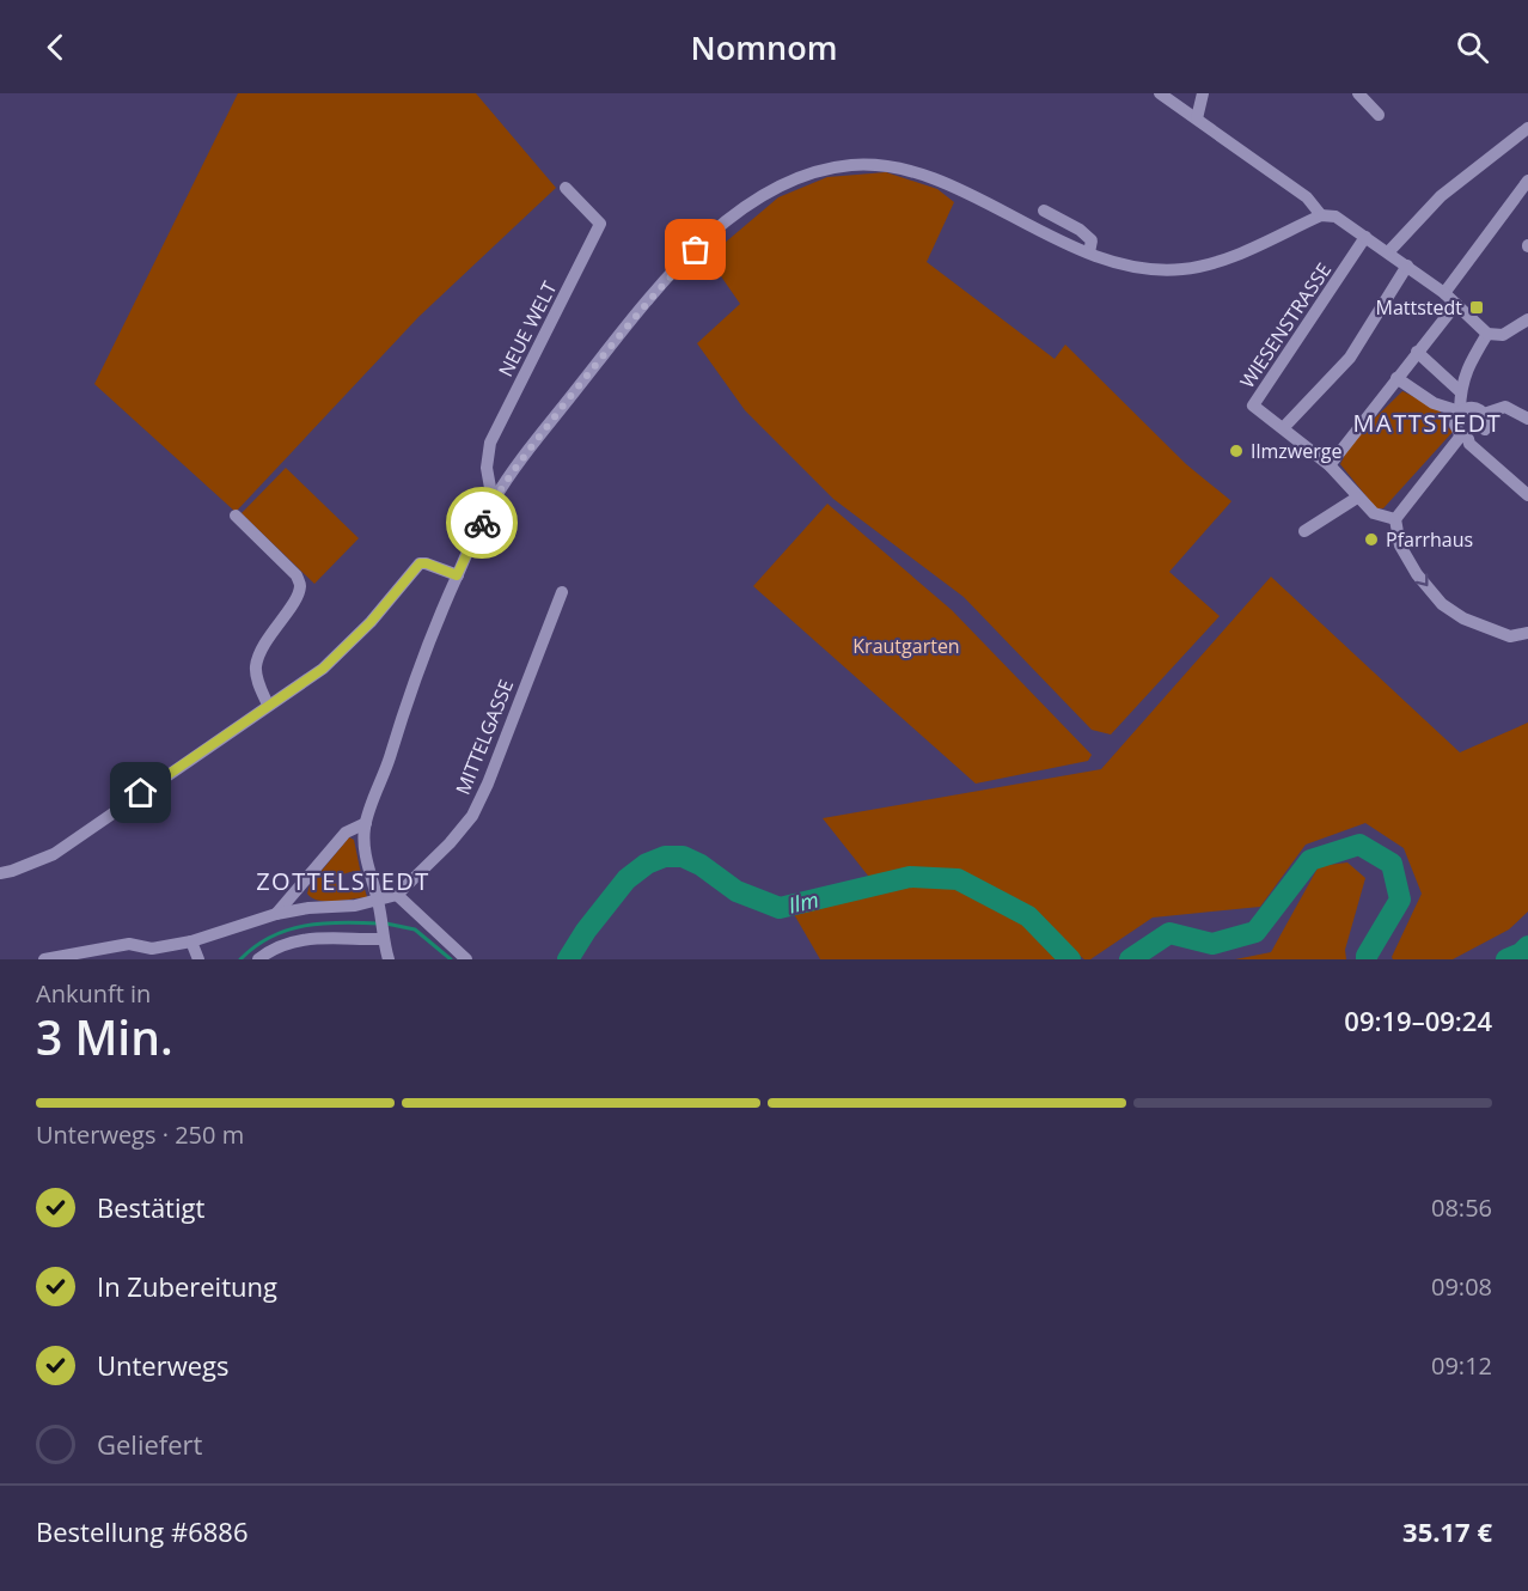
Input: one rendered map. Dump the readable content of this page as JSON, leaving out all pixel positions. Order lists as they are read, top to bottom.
{
  "streets": {
    "street": ["WIESENSTRASSE", "NEUE WELT", "MITTELGASSE"]
  },
  "districts": ["MATTSTEDT", "ZOTTELSTEDT"],
  "water": ["Ilm"],
  "parks": ["Krautgarten"],
  "places": {
    "transit": ["Mattstedt"],
    "other": ["Ilmzwerge", "Pfarrhaus"]
  },
  "page": {
    "header": "Nomnom",
    "heading": ["3 Min.", "Ankunft in", "09:19–09:24"],
    "panel": ["Bestellung #6886", "35.17 €"],
    "bar": "Unterwegs · 250 m",
    "list": [
      ["Bestätigt", "08:56"],
      ["In Zubereitung", "09:08"],
      ["Unterwegs", "09:12"],
      "Geliefert"
    ]
  }
}
